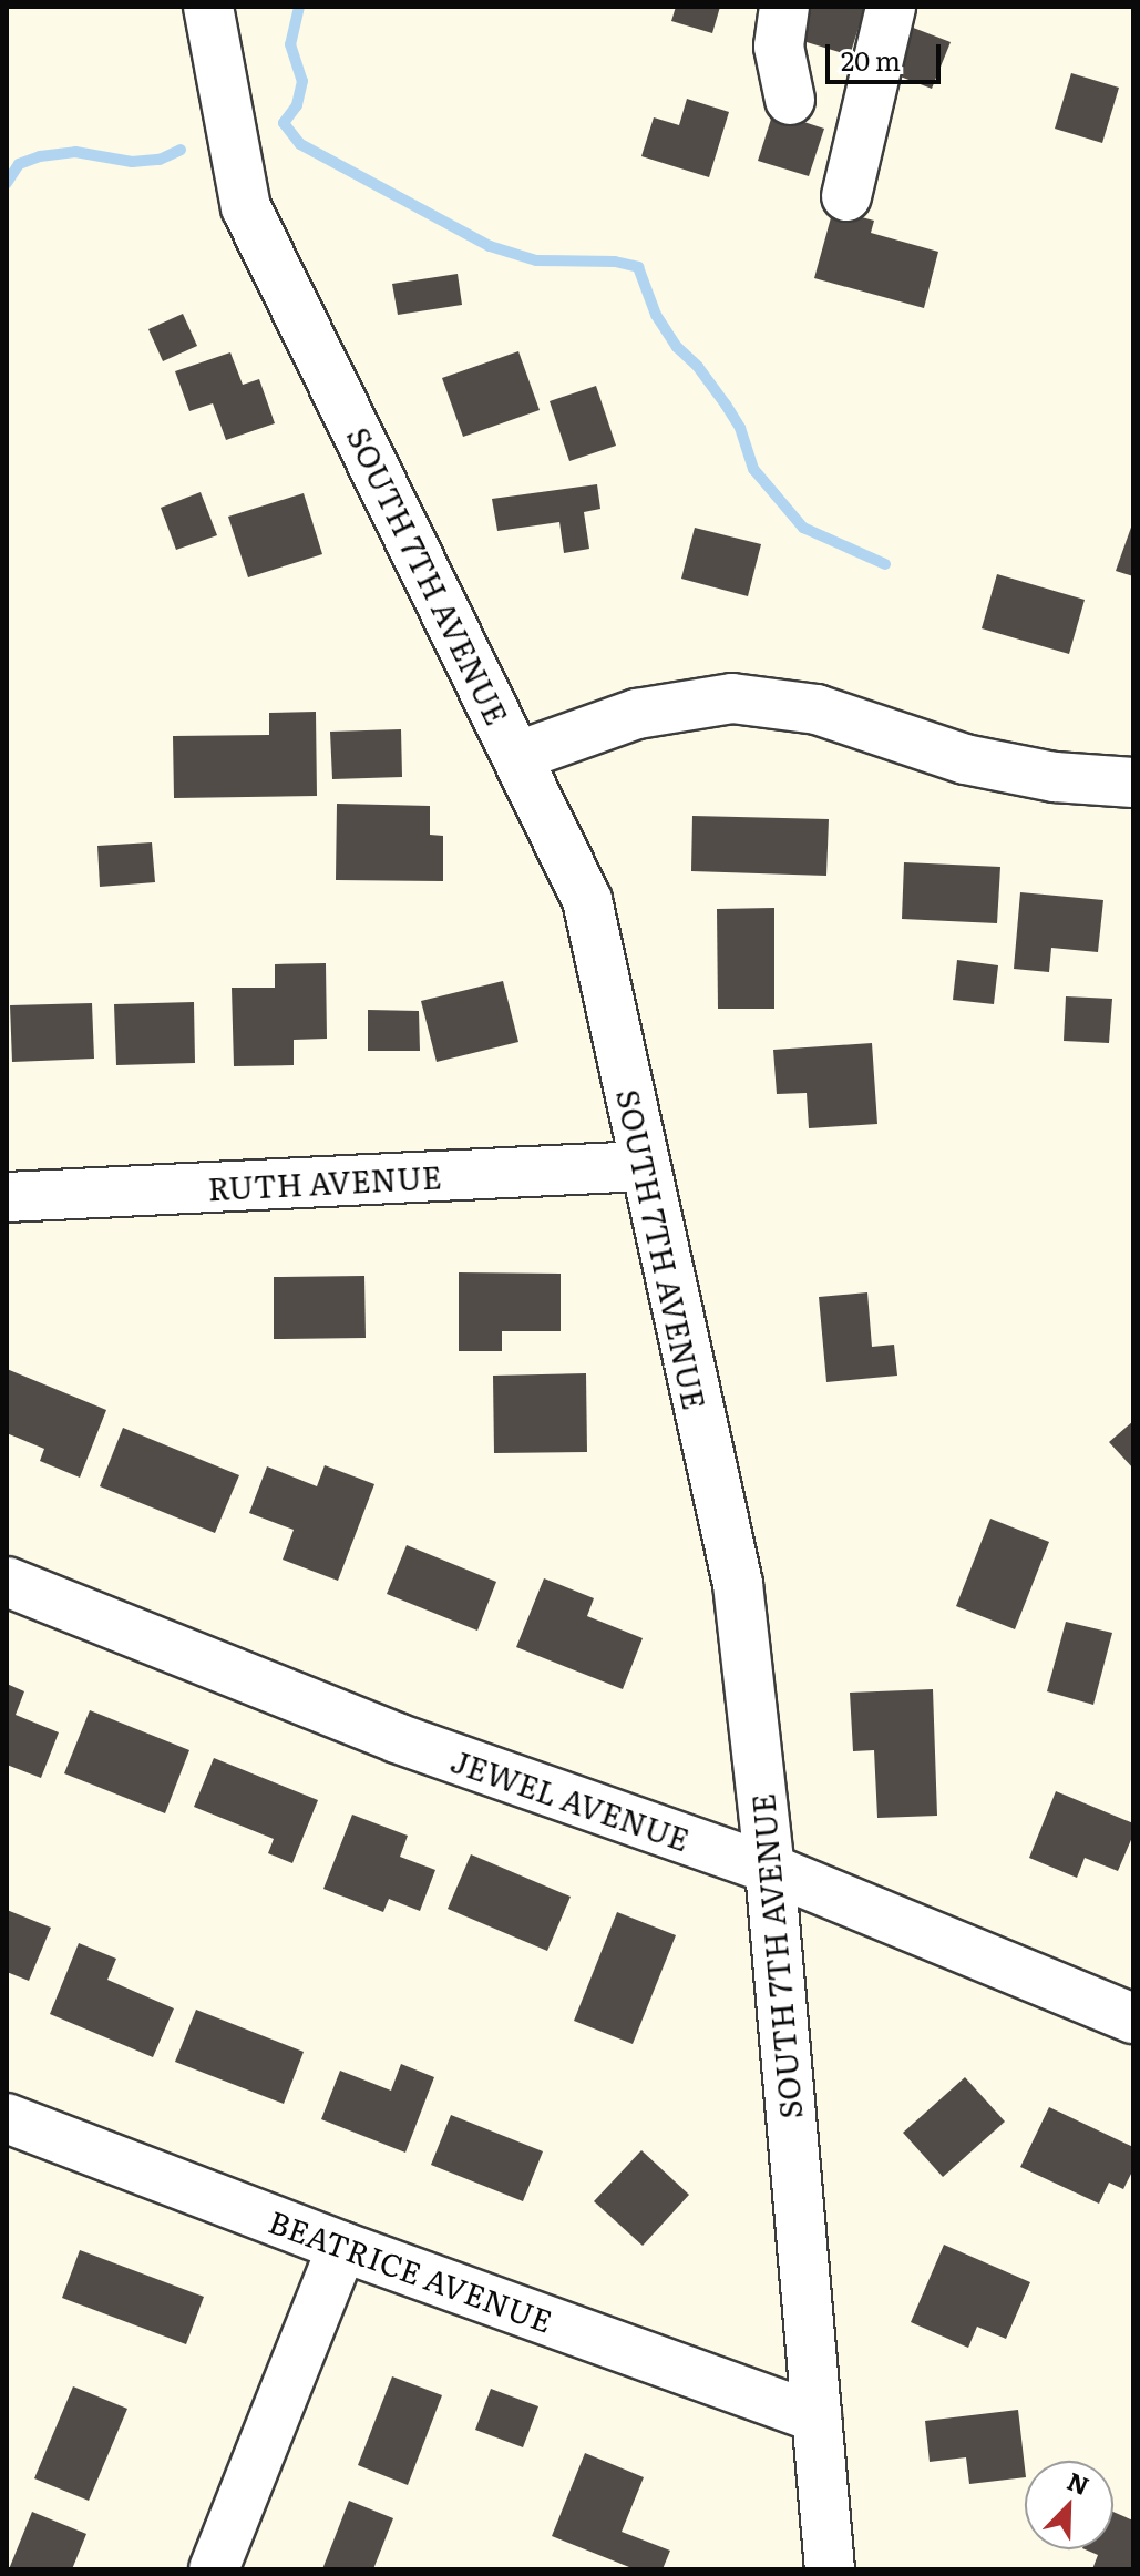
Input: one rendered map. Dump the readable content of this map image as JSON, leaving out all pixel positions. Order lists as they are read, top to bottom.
{
  "streets": {
    "street": [
      "SOUTH 7TH AVENUE",
      "RUTH AVENUE",
      "JEWEL AVENUE",
      "BEATRICE AVENUE"
    ]
  },
  "crossings": [
    ["SOUTH 7TH AVENUE", "RUTH AVENUE"],
    ["SOUTH 7TH AVENUE", "JEWEL AVENUE"],
    ["SOUTH 7TH AVENUE", "BEATRICE AVENUE"]
  ],
  "scale_bar": "20 m",
  "north": "top right"
}
